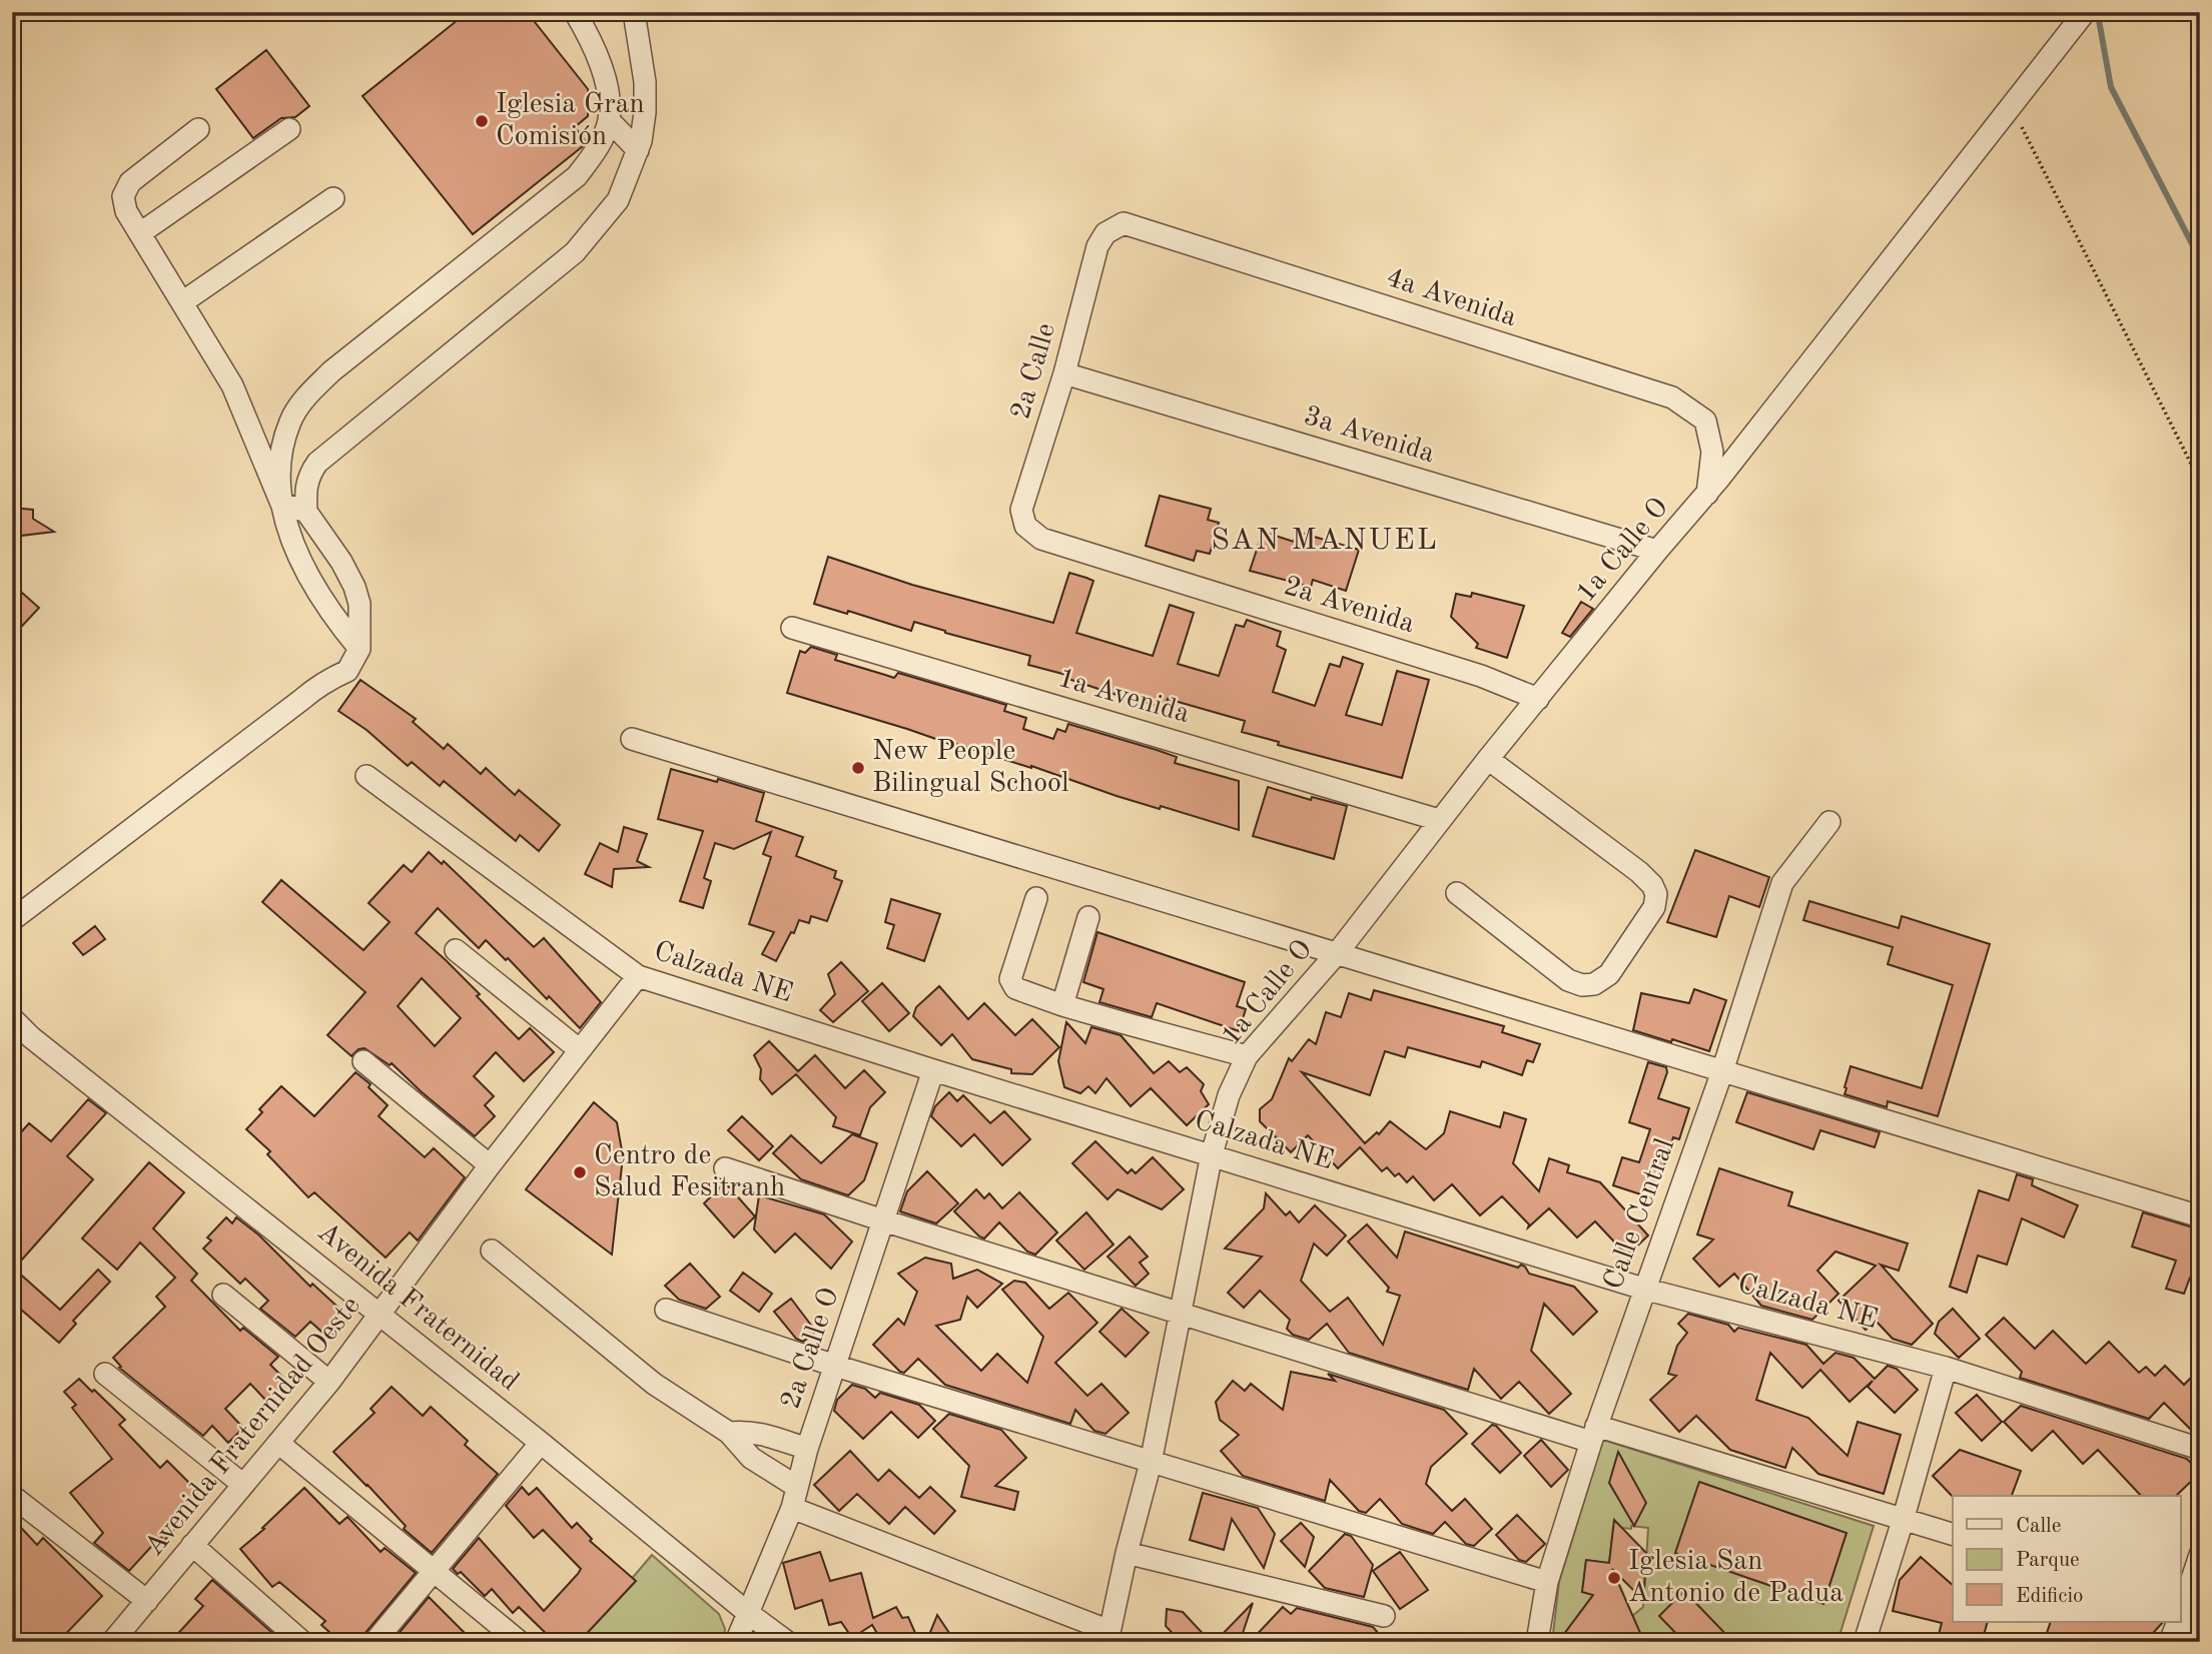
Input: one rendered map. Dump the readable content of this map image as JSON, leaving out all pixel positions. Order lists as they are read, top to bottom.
{
  "streets": {
    "street": [
      "4a Avenida",
      "2a Calle",
      "3a Avenida",
      "1a Calle O",
      "2a Avenida",
      "1a Avenida",
      "Calzada NE",
      "Calle Central",
      "Avenida Fraternidad",
      "2a Calle O",
      "Avenida Fraternidad Oeste"
    ]
  },
  "crossings": [
    ["4a Avenida", "2a Calle"],
    ["4a Avenida", "1a Calle O"],
    ["2a Calle", "3a Avenida"],
    ["2a Calle", "2a Avenida"],
    ["3a Avenida", "1a Calle O"],
    ["1a Calle O", "2a Avenida"],
    ["1a Calle O", "1a Avenida"],
    ["1a Calle O", "Calzada NE"],
    ["Calzada NE", "Calle Central"],
    ["Calzada NE", "2a Calle O"],
    ["Calzada NE", "Avenida Fraternidad Oeste"],
    ["Avenida Fraternidad", "2a Calle O"],
    ["Avenida Fraternidad", "Avenida Fraternidad Oeste"]
  ],
  "districts": ["SAN MANUEL"],
  "places": [
    "Iglesia Gran Comisión",
    "New People Bilingual School",
    "Centro de Salud Fesitranh",
    "Iglesia San Antonio de Padua"
  ],
  "legend": ["Calle", "Parque", "Edificio"]
}
